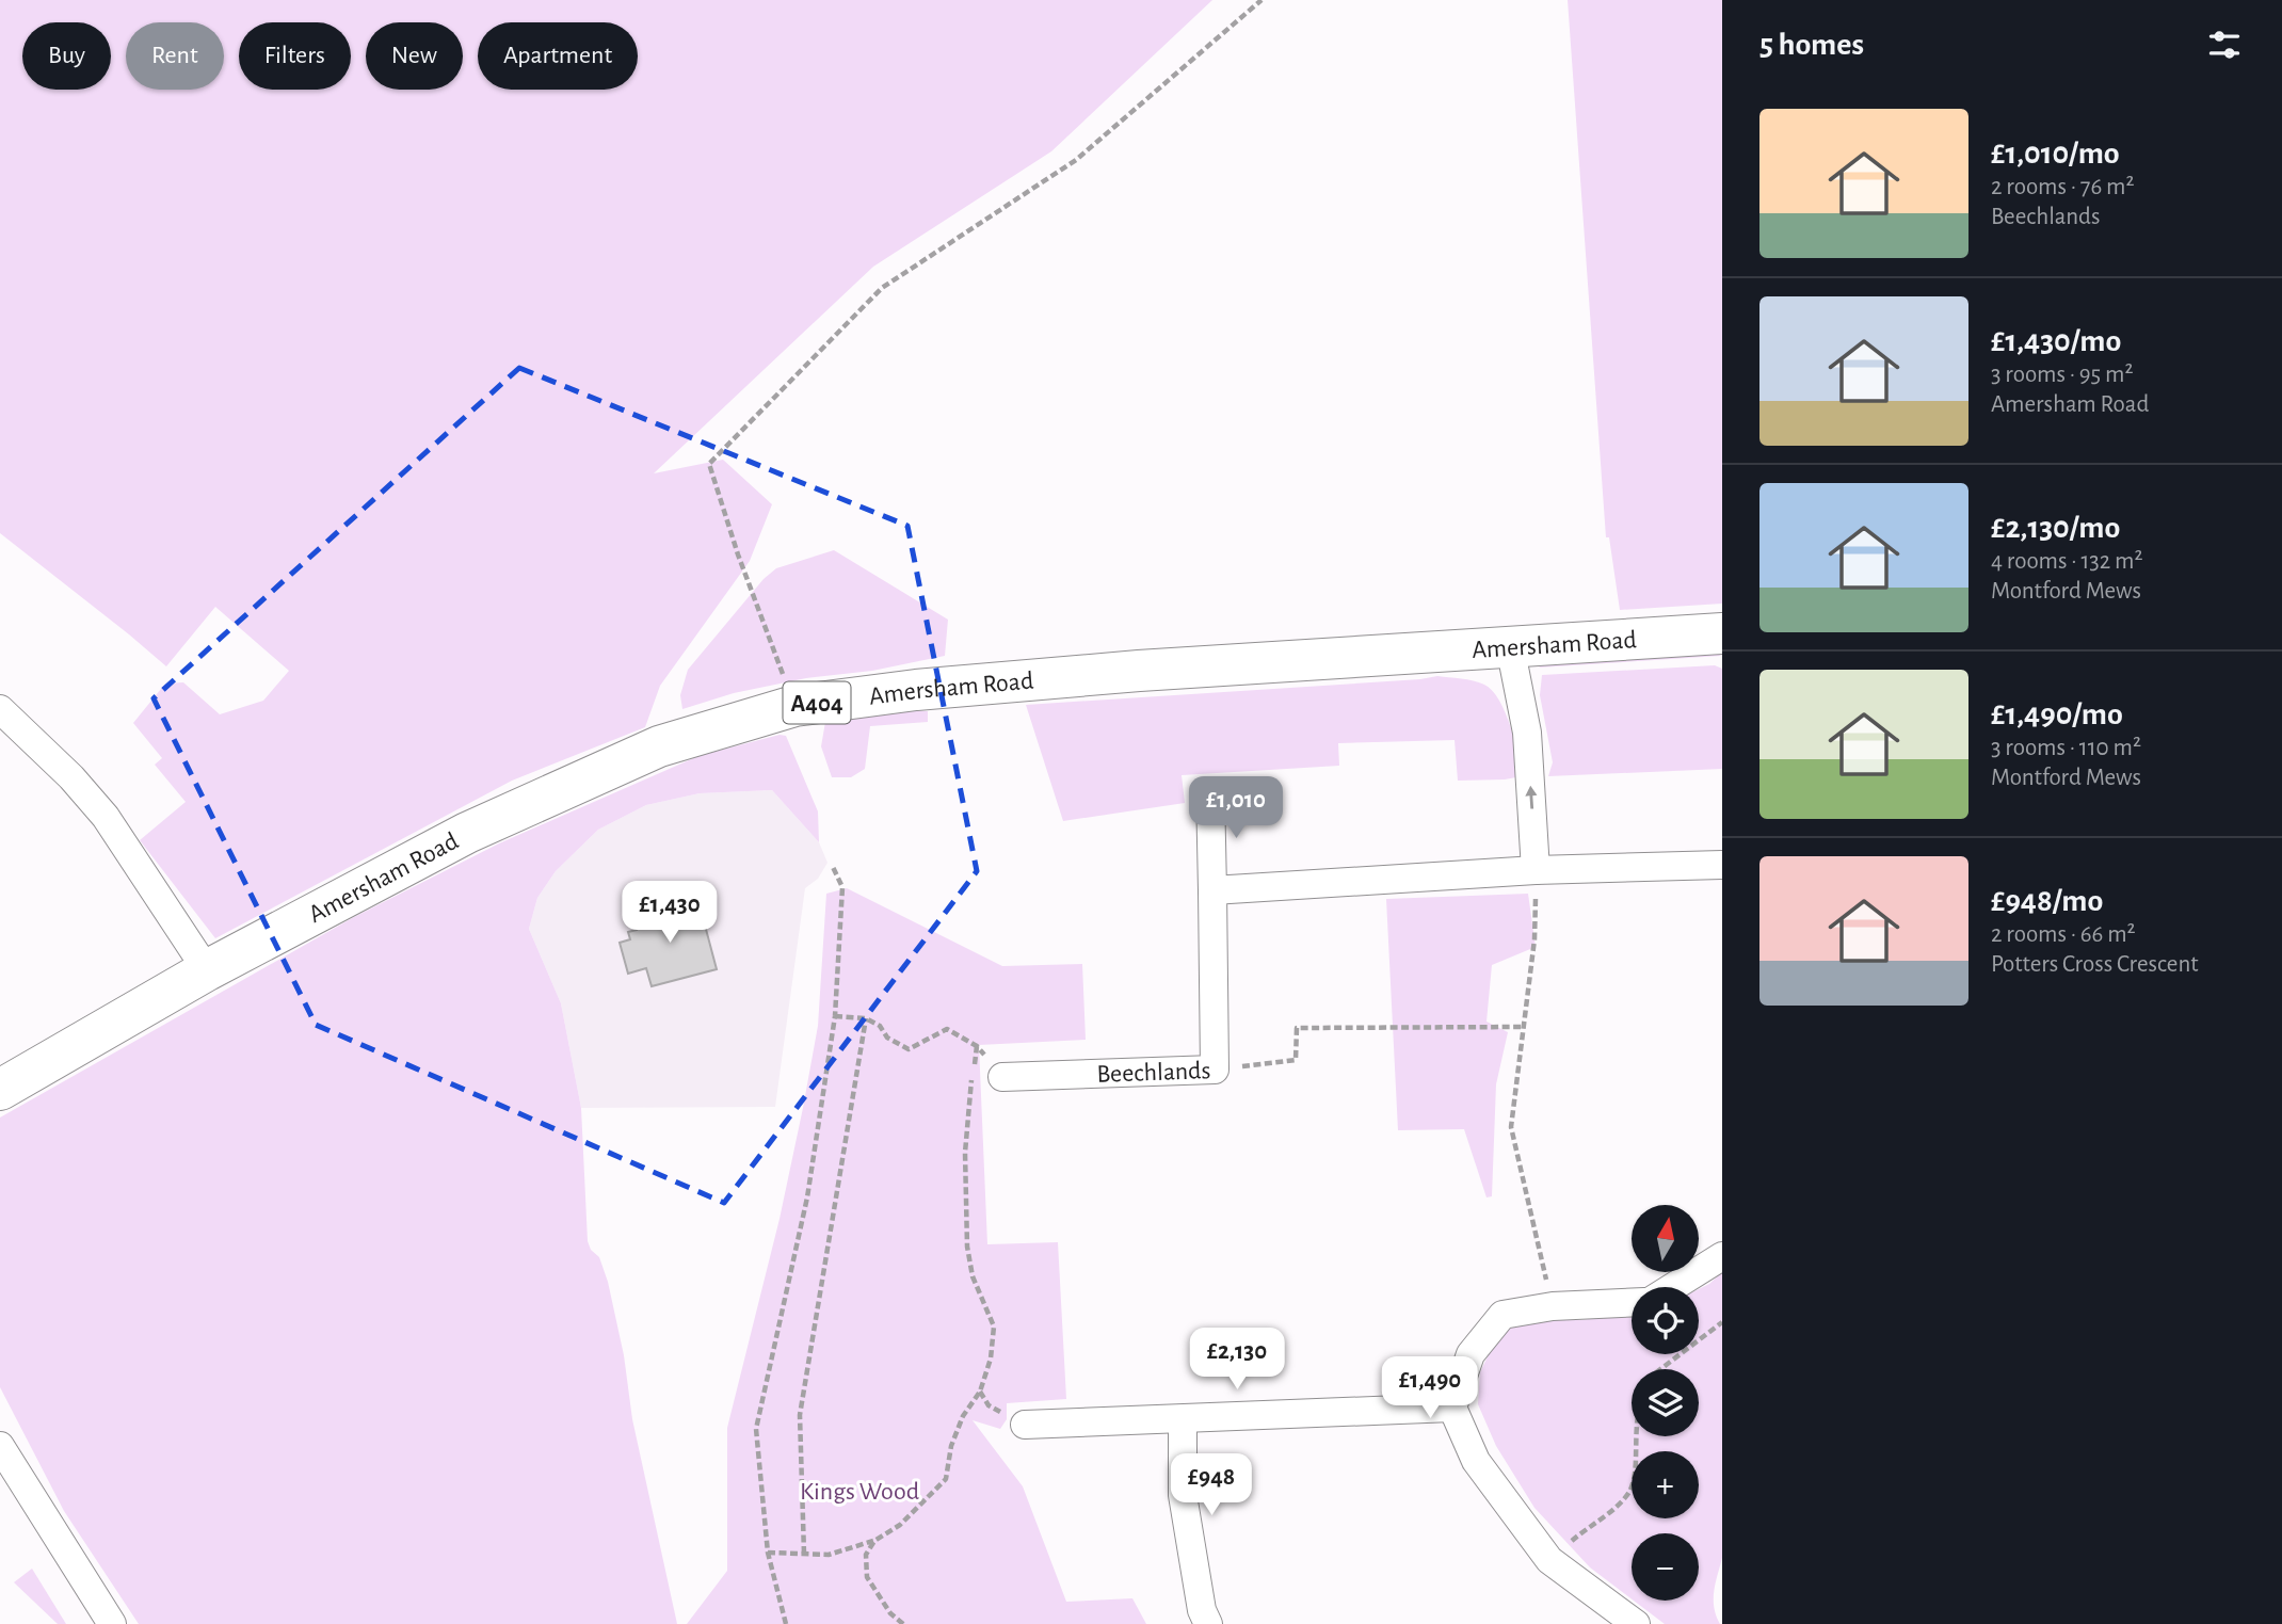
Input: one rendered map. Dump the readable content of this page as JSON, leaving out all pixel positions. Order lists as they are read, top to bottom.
{
  "streets": {
    "main road": ["Amersham Road", "A404"],
    "street": ["Beechlands"]
  },
  "parks": ["Kings Wood"],
  "north": "top",
  "page": {
    "heading": "5 homes",
    "chip": [
      "Buy",
      "Rent",
      "Filters",
      "New",
      "Apartment"
    ],
    "list": [
      {
        "name": "£1,010/mo",
        "note": "2 rooms · 76 m² · Beechlands"
      },
      {
        "name": "£1,430/mo",
        "note": "3 rooms · 95 m² · Amersham Road"
      },
      {
        "name": "£2,130/mo",
        "note": "4 rooms · 132 m² · Montford Mews"
      },
      {
        "name": "£1,490/mo",
        "note": "3 rooms · 110 m² · Montford Mews"
      },
      {
        "name": "£948/mo",
        "note": "2 rooms · 66 m² · Potters Cross Crescent"
      }
    ],
    "price": [
      "£1,010",
      "£1,430",
      "£2,130",
      "£1,490",
      "£948"
    ],
    "map_buttons": ["+", "−"]
  }
}
